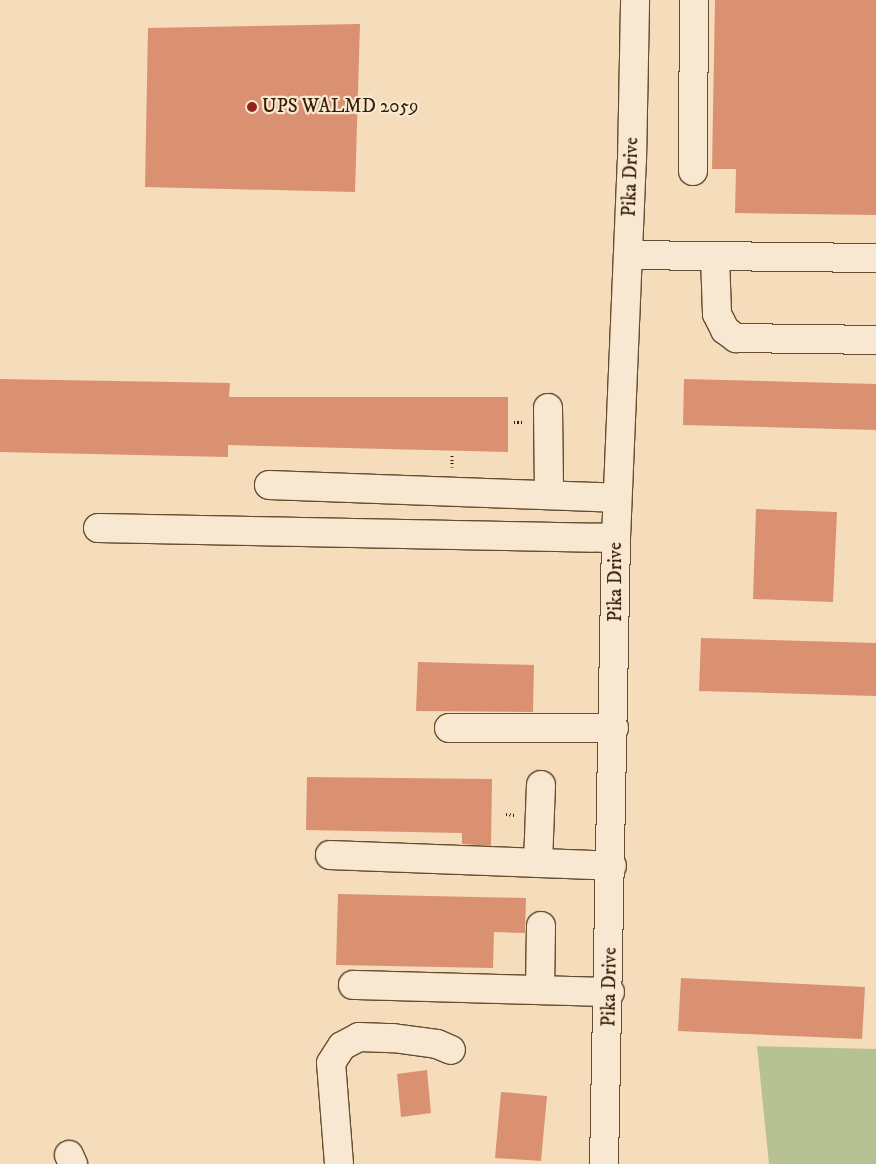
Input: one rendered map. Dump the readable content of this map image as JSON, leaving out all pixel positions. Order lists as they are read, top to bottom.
{
  "streets": {
    "street": ["Pika Drive"]
  },
  "places": ["UPS WALMD 2059"]
}
